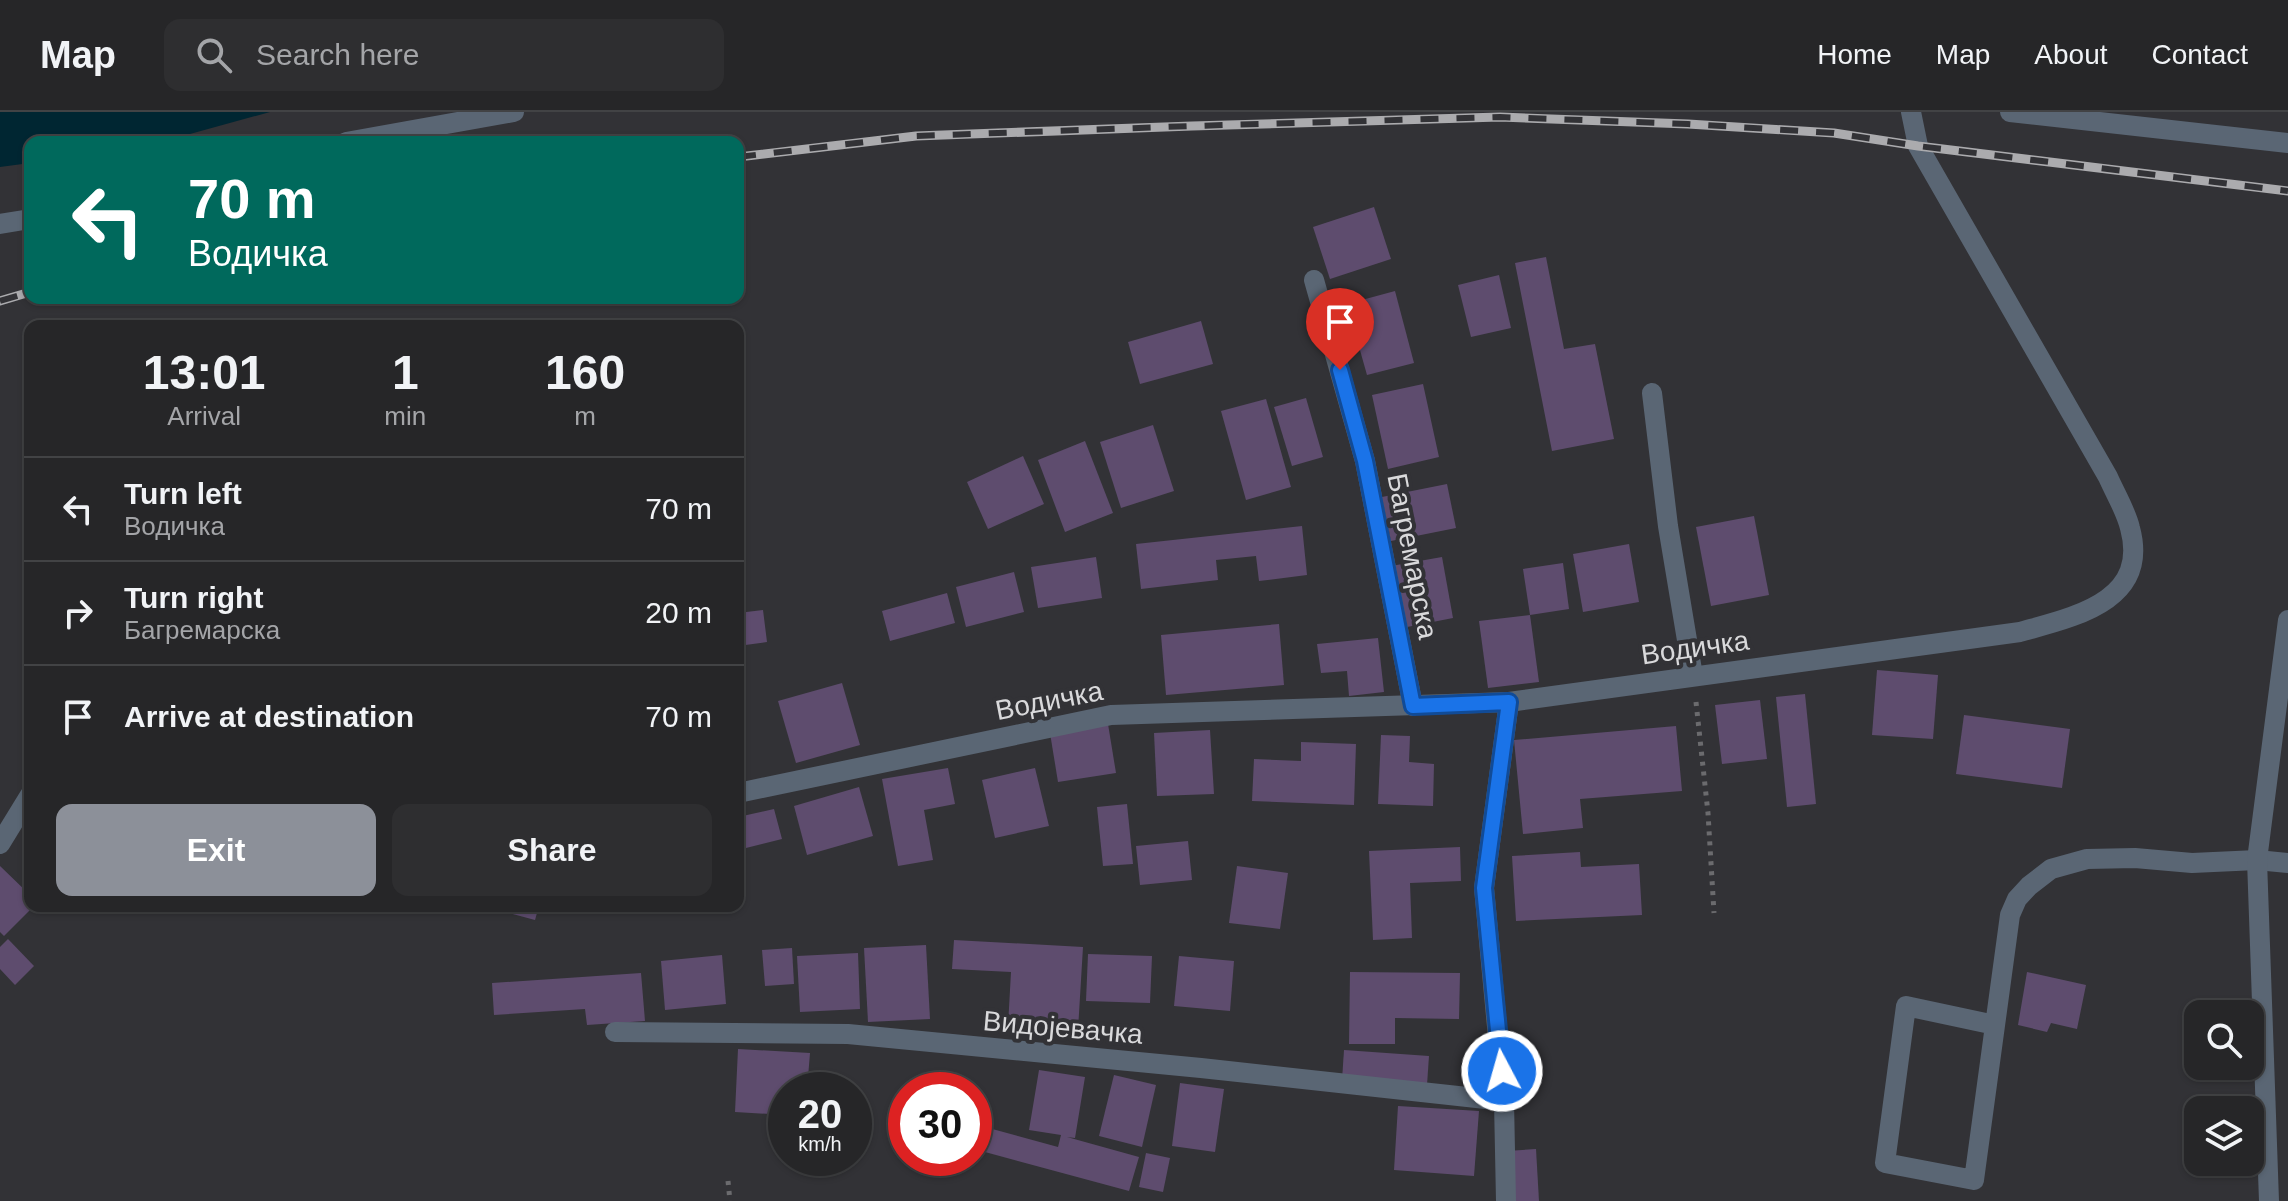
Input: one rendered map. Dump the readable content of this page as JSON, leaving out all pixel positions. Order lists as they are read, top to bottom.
{
  "streets": {
    "street": ["Багремарска", "Водичка", "Видојевачка"]
  },
  "crossings": [
    ["Багремарска", "Водичка"]
  ],
  "page": {
    "header": "Map",
    "search": "Search here",
    "nav": [
      "Home",
      "Map",
      "About",
      "Contact"
    ],
    "turn": ["70 m", "Водичка"],
    "eta": [
      "13:01",
      "Arrival",
      "1",
      "min",
      "160",
      "m"
    ],
    "list": [
      {
        "name": "Turn left",
        "note": "Водичка",
        "value": "70 m"
      },
      {
        "name": "Turn right",
        "note": "Багремарска",
        "value": "20 m"
      },
      {
        "name": "Arrive at destination",
        "value": "70 m"
      }
    ],
    "buttons": ["Exit", "Share"],
    "speed": "20 km/h",
    "limit": "30"
  }
}
